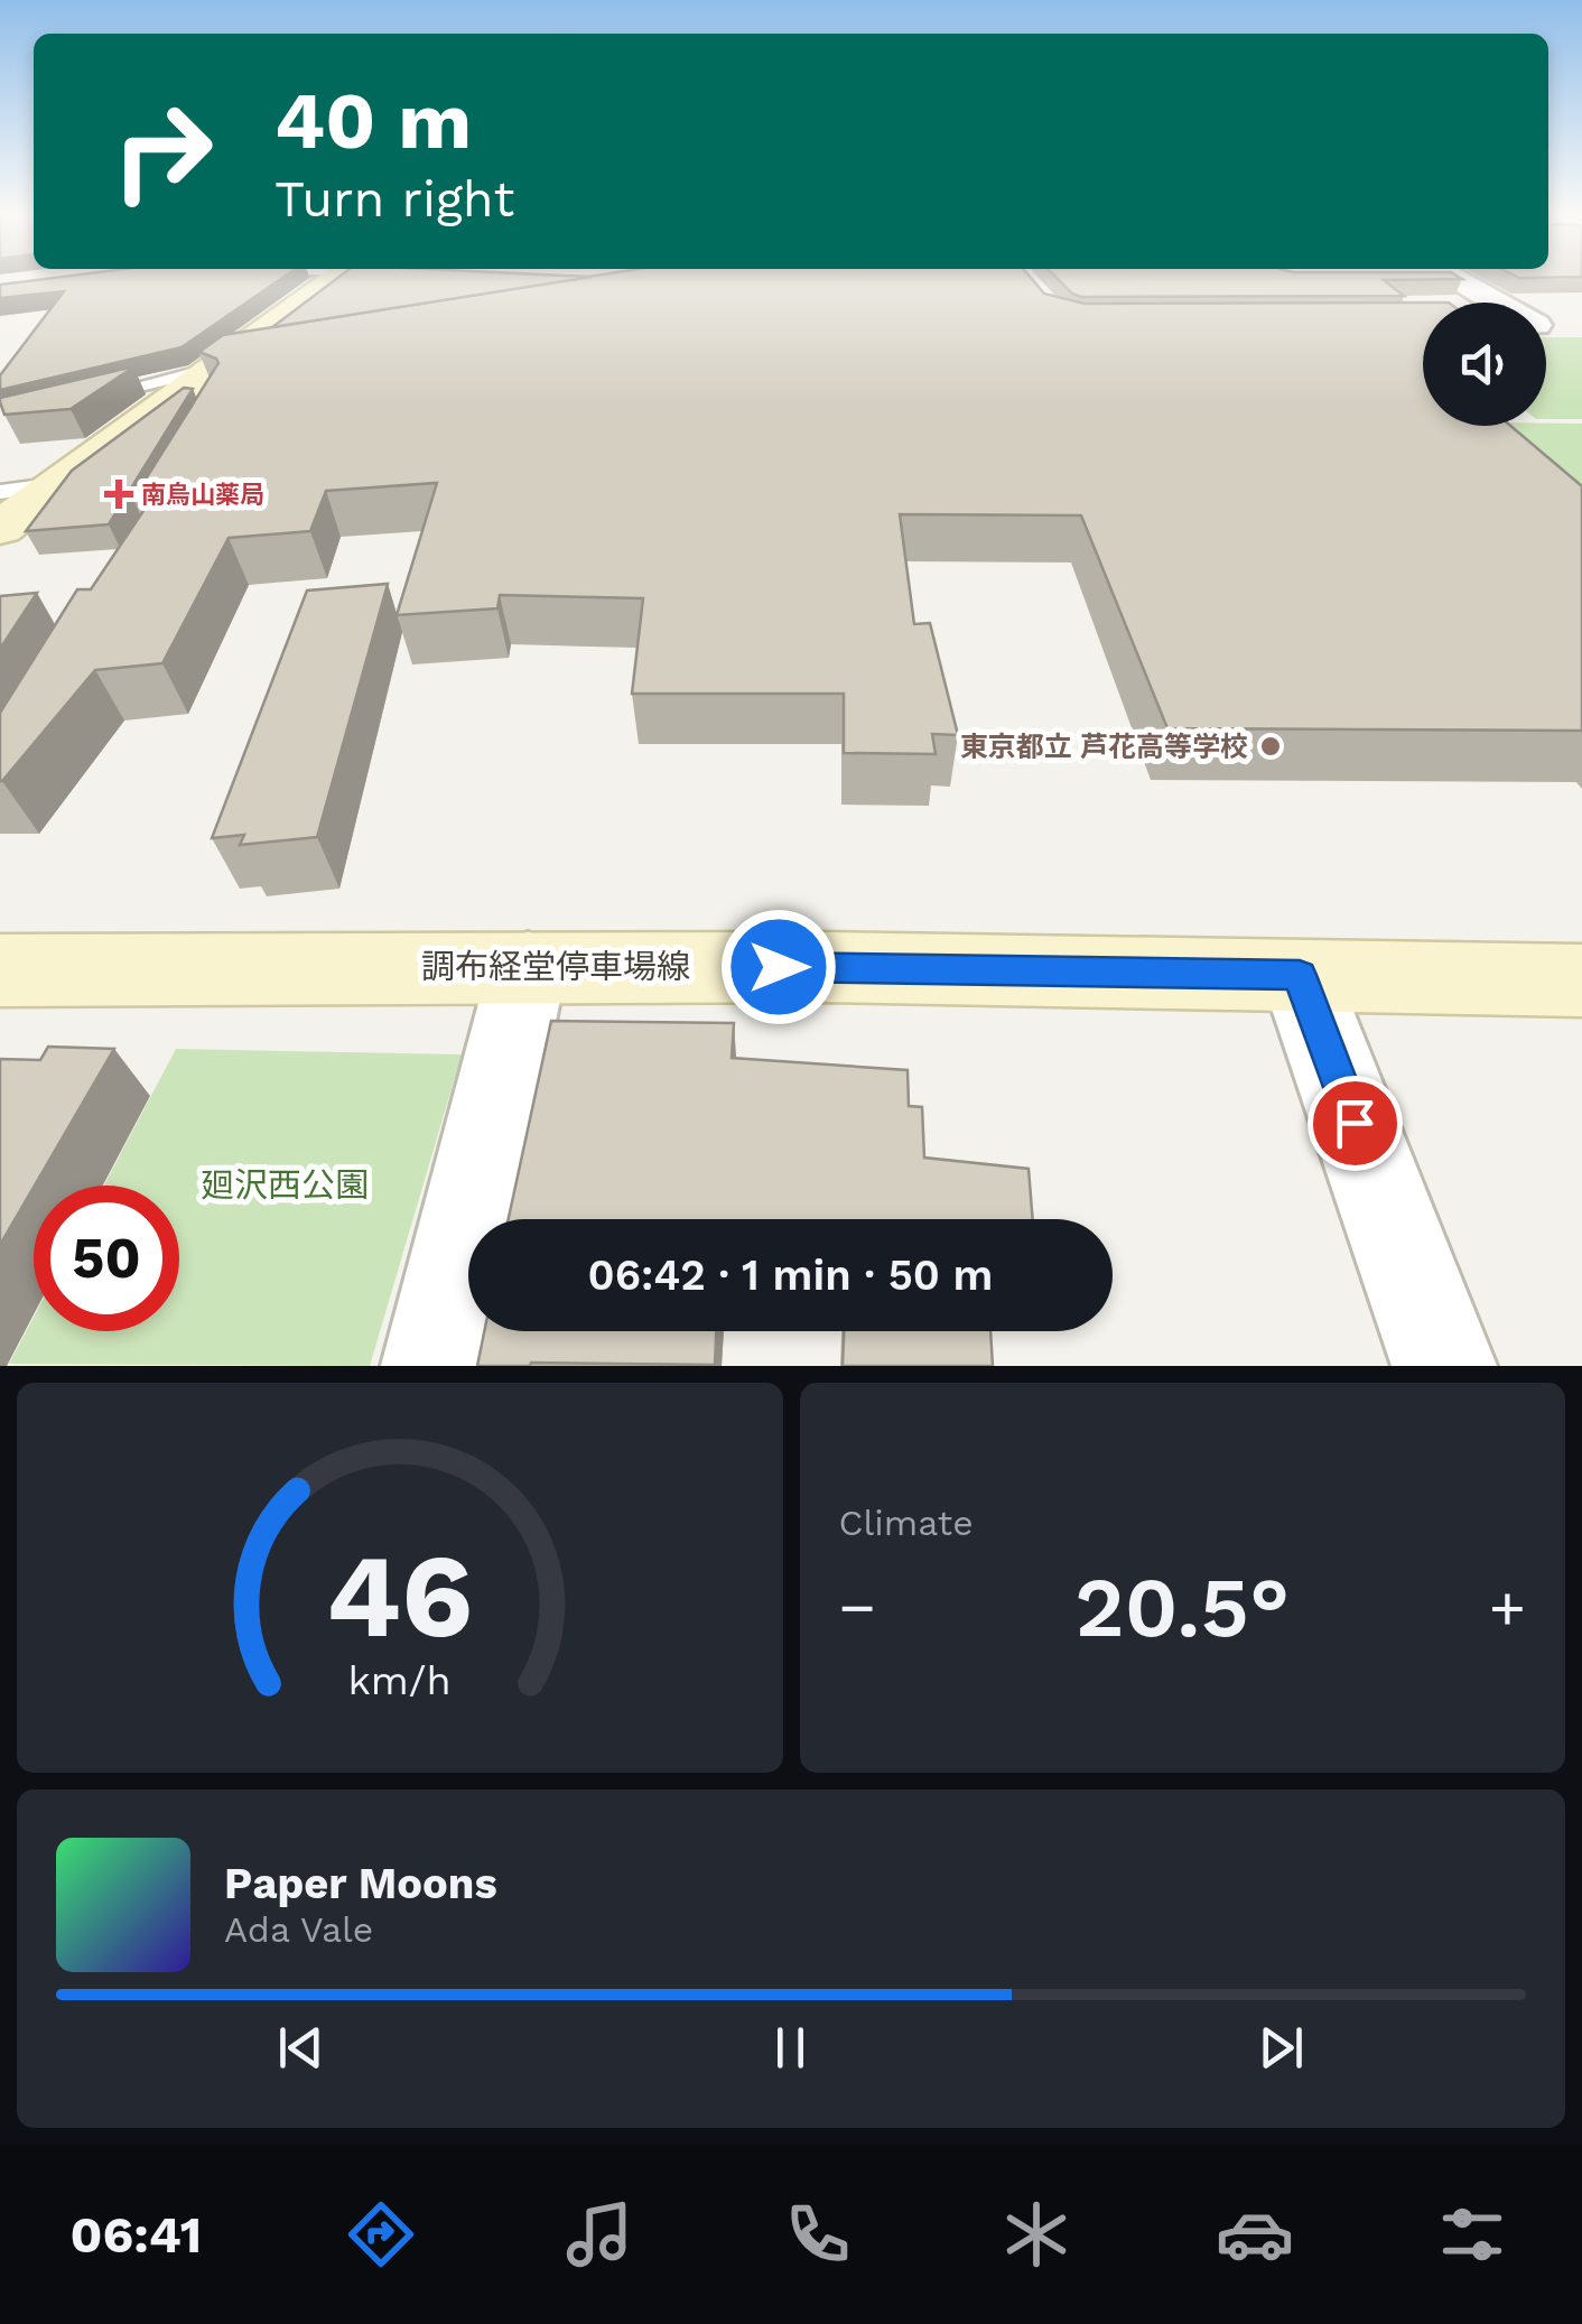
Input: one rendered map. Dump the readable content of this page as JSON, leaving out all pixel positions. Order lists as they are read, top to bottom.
{
  "streets": {
    "main road": ["調布経堂停車場線"]
  },
  "parks": ["廻沢西公園"],
  "places": {
    "health": ["南烏山薬局"],
    "other": ["東京都立 芦花高等学校"]
  },
  "page": {
    "turn": ["40 m", "Turn right"],
    "limit": "50",
    "trip": "06:42 · 1 min · 50 m",
    "tile": "Climate",
    "heat": ["−", "20.5°", "+"],
    "song": ["Paper Moons", "Ada Vale"],
    "tabs": "06:41",
    "gauge": ["46", "km/h"]
  }
}
